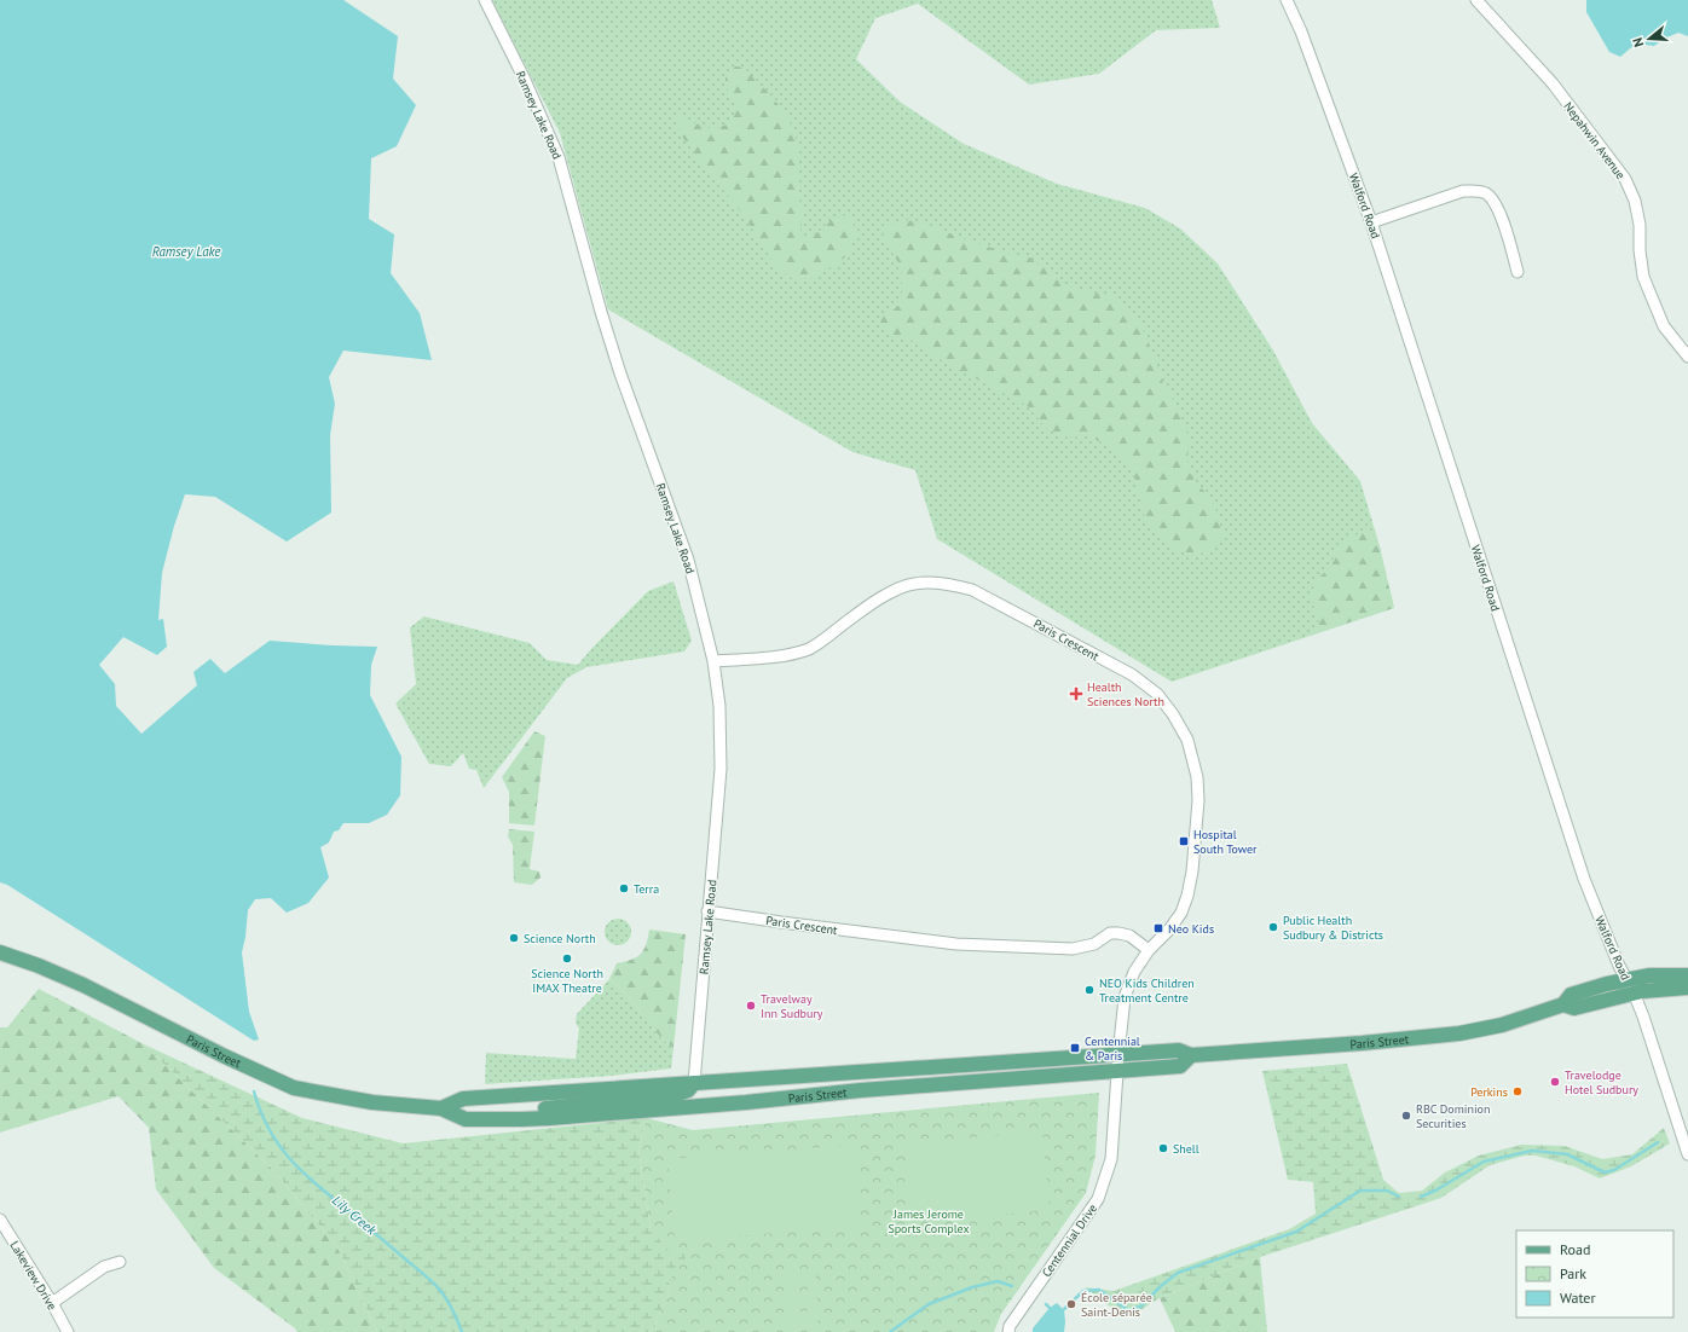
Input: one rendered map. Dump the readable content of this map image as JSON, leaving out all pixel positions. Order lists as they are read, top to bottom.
{
  "streets": {
    "main road": ["Paris Street"],
    "street": [
      "Ramsey Lake Road",
      "Nepahwin Avenue",
      "Walford Road",
      "Paris Crescent",
      "Centennial Drive",
      "Lakeview Drive"
    ]
  },
  "crossings": [
    ["Ramsey Lake Road", "Paris Crescent"],
    ["Ramsey Lake Road", "Paris Street"],
    ["Walford Road", "Paris Street"],
    ["Paris Crescent", "Paris Street"],
    ["Paris Crescent", "Centennial Drive"],
    ["Paris Street", "Centennial Drive"]
  ],
  "water": ["Ramsey Lake", "Lily Creek"],
  "parks": ["James Jerome Sports Complex"],
  "places": {
    "health": ["Health Sciences North"],
    "transit": ["Hospital South Tower", "Neo Kids", "Centennial & Paris"],
    "other": [
      "Terra",
      "Public Health Sudbury & Districts",
      "Science North",
      "Science North IMAX Theatre",
      "NEO Kids Children Treatment Centre",
      "Travelway Inn Sudbury",
      "Travelodge Hotel Sudbury",
      "Perkins",
      "RBC Dominion Securities",
      "Shell",
      "École séparée Saint-Denis"
    ]
  },
  "legend": ["Road", "Park", "Water"],
  "north": "left"
}
